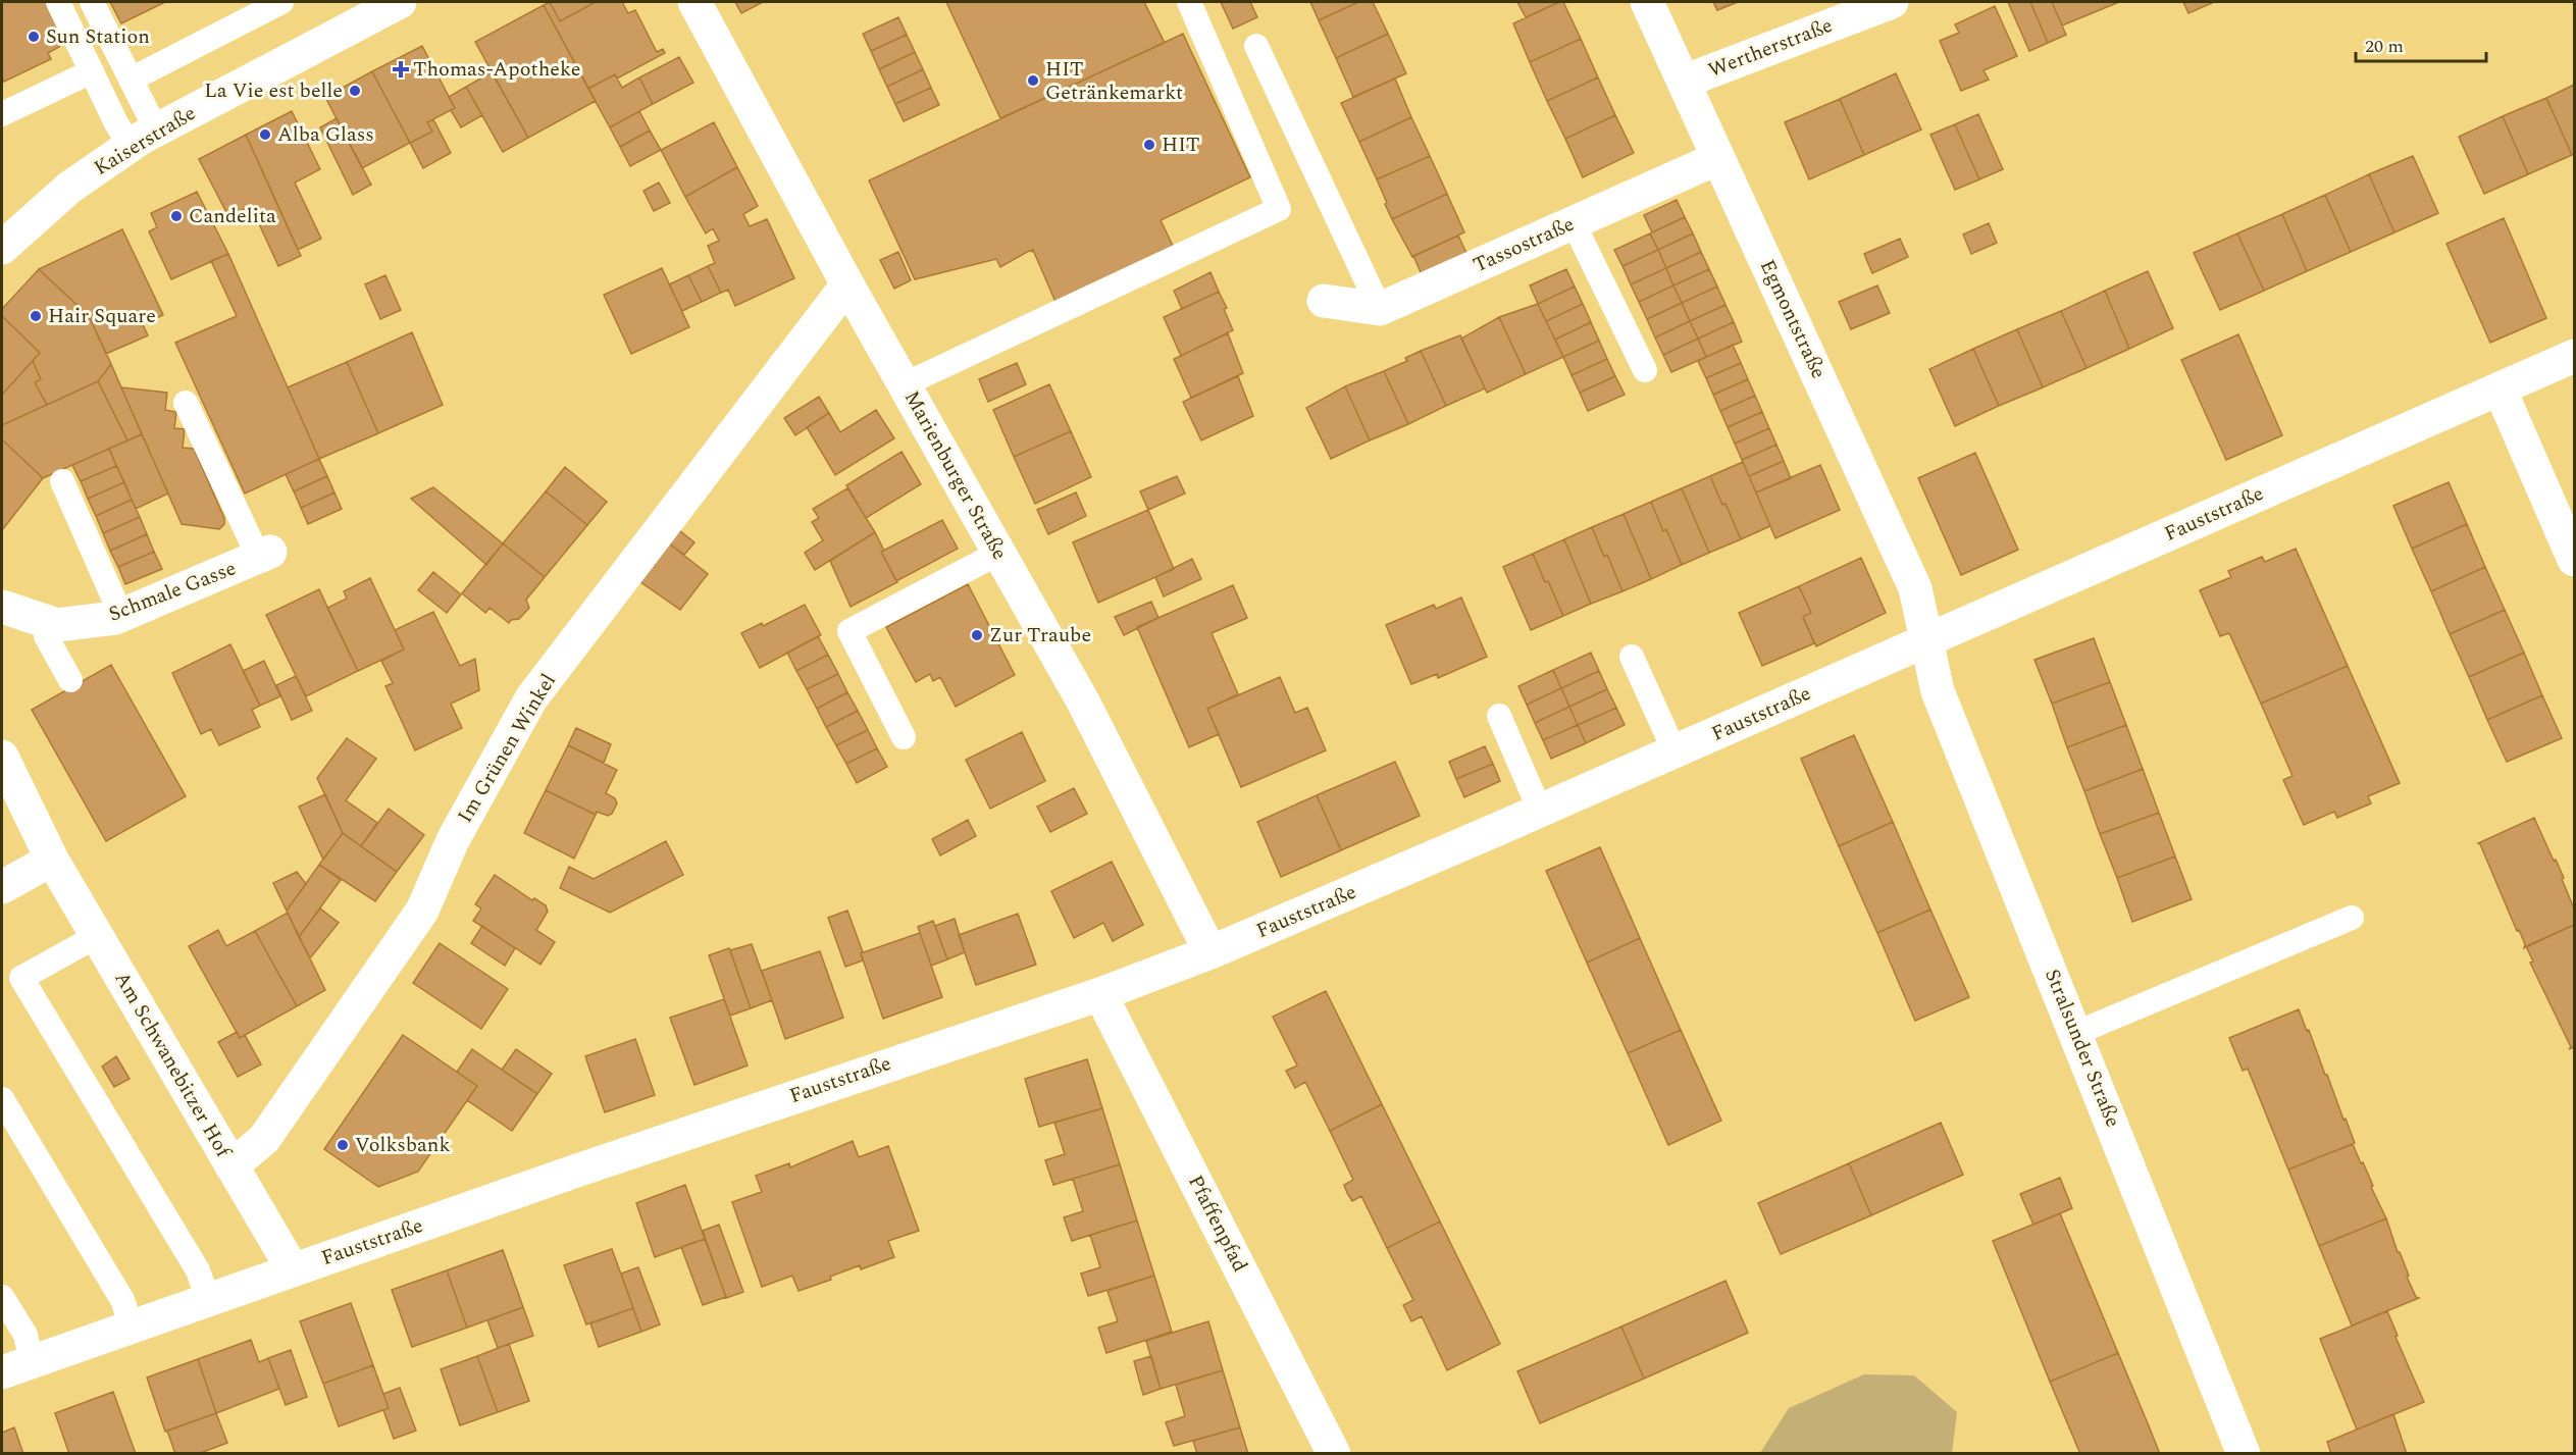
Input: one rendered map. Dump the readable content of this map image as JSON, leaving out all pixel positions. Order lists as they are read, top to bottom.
{
  "streets": {
    "street": [
      "Wertherstraße",
      "Kaiserstraße",
      "Tassostraße",
      "Egmontstraße",
      "Marienburger Straße",
      "Fauststraße",
      "Schmale Gasse",
      "Im Grünen Winkel",
      "Stralsunder Straße",
      "Am Schwanebitzer Hof",
      "Pfaffenpfad"
    ]
  },
  "crossings": [
    ["Wertherstraße", "Egmontstraße"],
    ["Tassostraße", "Egmontstraße"],
    ["Egmontstraße", "Fauststraße"],
    ["Egmontstraße", "Stralsunder Straße"],
    ["Marienburger Straße", "Fauststraße"],
    ["Marienburger Straße", "Im Grünen Winkel"],
    ["Fauststraße", "Stralsunder Straße"],
    ["Fauststraße", "Am Schwanebitzer Hof"],
    ["Fauststraße", "Pfaffenpfad"],
    ["Im Grünen Winkel", "Am Schwanebitzer Hof"]
  ],
  "places": {
    "other": [
      "Sun Station",
      "HIT Getränkemarkt",
      "La Vie est belle",
      "Alba Glass",
      "HIT",
      "Candelita",
      "Hair Square",
      "Zur Traube",
      "Volksbank"
    ],
    "health": ["Thomas-Apotheke"]
  },
  "scale_bar": "20 m"
}
